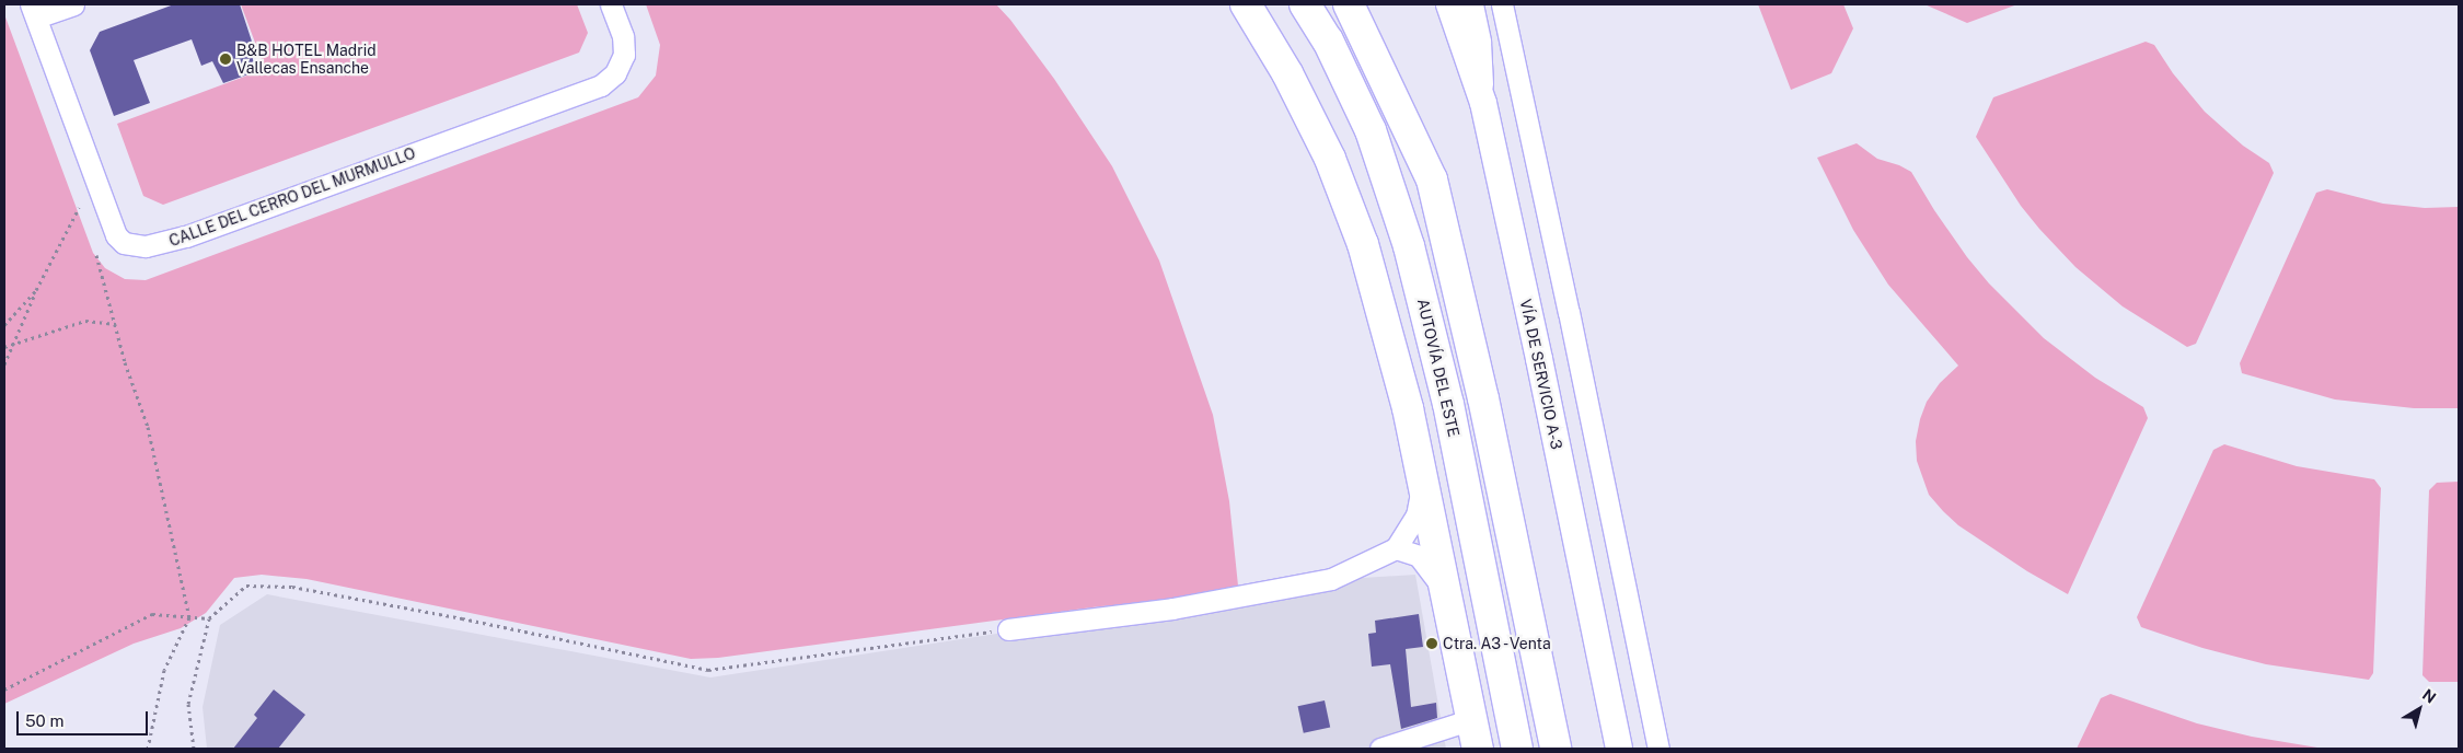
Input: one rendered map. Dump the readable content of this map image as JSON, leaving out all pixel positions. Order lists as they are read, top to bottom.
{
  "streets": {
    "highway": ["AUTOVÍA DEL ESTE"],
    "main road": ["VÍA DE SERVICIO A-3"],
    "street": ["CALLE DEL CERRO DEL MURMULLO"]
  },
  "places": ["B&B HOTEL Madrid Vallecas Ensanche", "Ctra. A3 - Venta"],
  "scale_bar": "50 m",
  "north": "top right"
}
